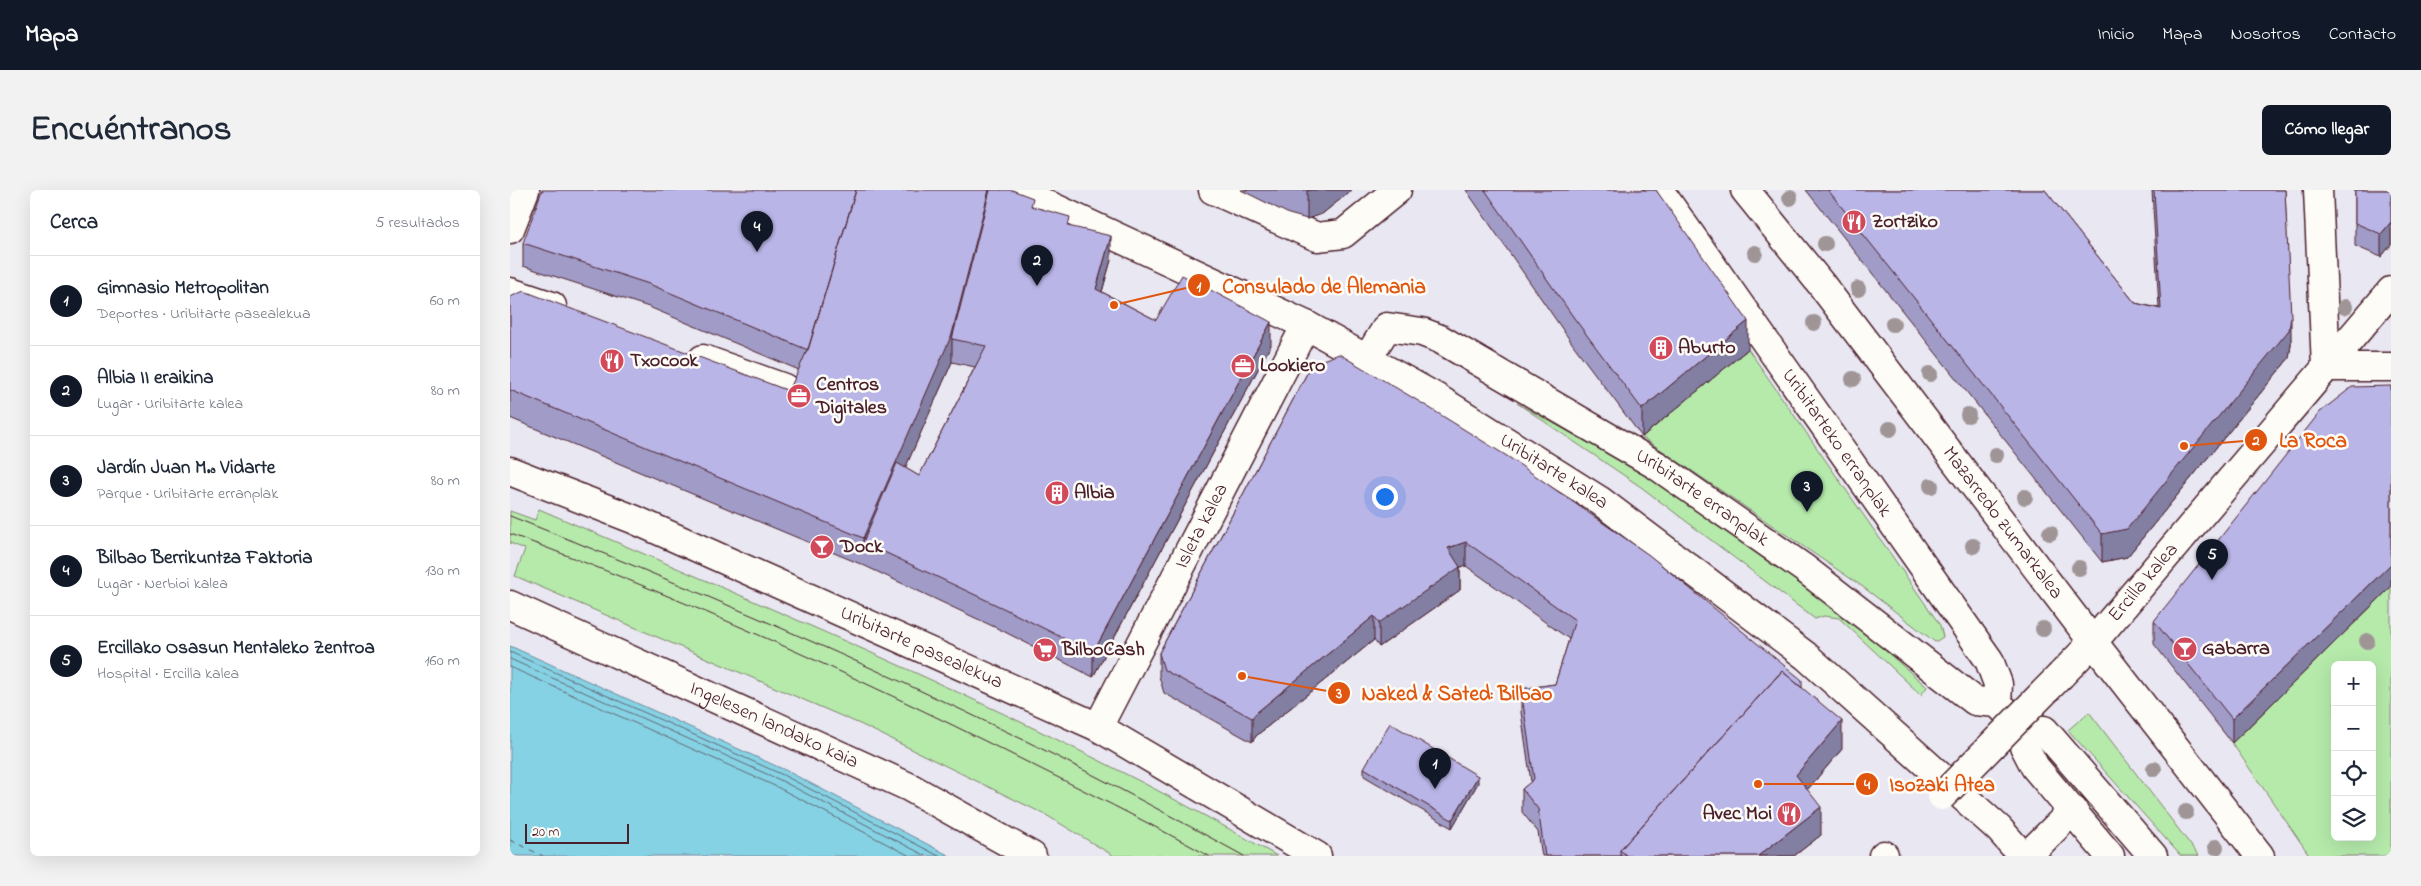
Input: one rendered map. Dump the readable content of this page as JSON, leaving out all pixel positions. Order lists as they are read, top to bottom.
{
  "streets": {
    "street": [
      "Uribitarteko erranplak",
      "Uribitarte kalea",
      "Uribitarte erranplak",
      "Mazarredo zumarkalea",
      "Isleta kalea",
      "Ercilla kalea",
      "Uribitarte pasealekua",
      "Ingelesen landako kaia"
    ]
  },
  "crossings": [
    ["Uribitarteko erranplak", "Uribitarte erranplak"],
    ["Uribitarte kalea", "Uribitarte erranplak"],
    ["Uribitarte kalea", "Isleta kalea"],
    ["Mazarredo zumarkalea", "Ercilla kalea"],
    ["Isleta kalea", "Uribitarte pasealekua"]
  ],
  "places": {
    "restaurant": ["Zortziko", "Txocook", "Avec Moi"],
    "other": [
      "Consulado de Alemania",
      "La Roca",
      "Naked & Sated: Bilbao",
      "Isozaki Atea"
    ],
    "building": ["Aburto", "Albia"],
    "office": ["Lookiero", "Centros Digitales"],
    "bar": ["Dock", "Gabarra"],
    "supermarket": ["BilboCash"]
  },
  "scale_bar": "20 m",
  "page": {
    "header": "Mapa",
    "nav": [
      "Inicio",
      "Mapa",
      "Nosotros",
      "Contacto"
    ],
    "title": "Encuéntranos",
    "buttons": "Cómo llegar",
    "heading": ["Cerca", "5 resultados"],
    "pins": [
      "4",
      "2",
      "3",
      "5",
      "1"
    ],
    "list": [
      {
        "mark": "1",
        "name": "Gimnasio Metropolitan",
        "note": "Deportes · Uribitarte pasealekua",
        "value": "60 m"
      },
      {
        "mark": "2",
        "name": "Albia II eraikina",
        "note": "Lugar · Uribitarte kalea",
        "value": "80 m"
      },
      {
        "mark": "3",
        "name": "Jardín Juan M.ª Vidarte",
        "note": "Parque · Uribitarte erranplak",
        "value": "80 m"
      },
      {
        "mark": "4",
        "name": "Bilbao Berrikuntza Faktoria",
        "note": "Lugar · Nerbioi kalea",
        "value": "130 m"
      },
      {
        "mark": "5",
        "name": "Ercillako Osasun Mentaleko Zentroa",
        "note": "Hospital · Ercilla kalea",
        "value": "160 m"
      }
    ],
    "map_buttons": ["+", "−"],
    "scale": "20 m"
  }
}
